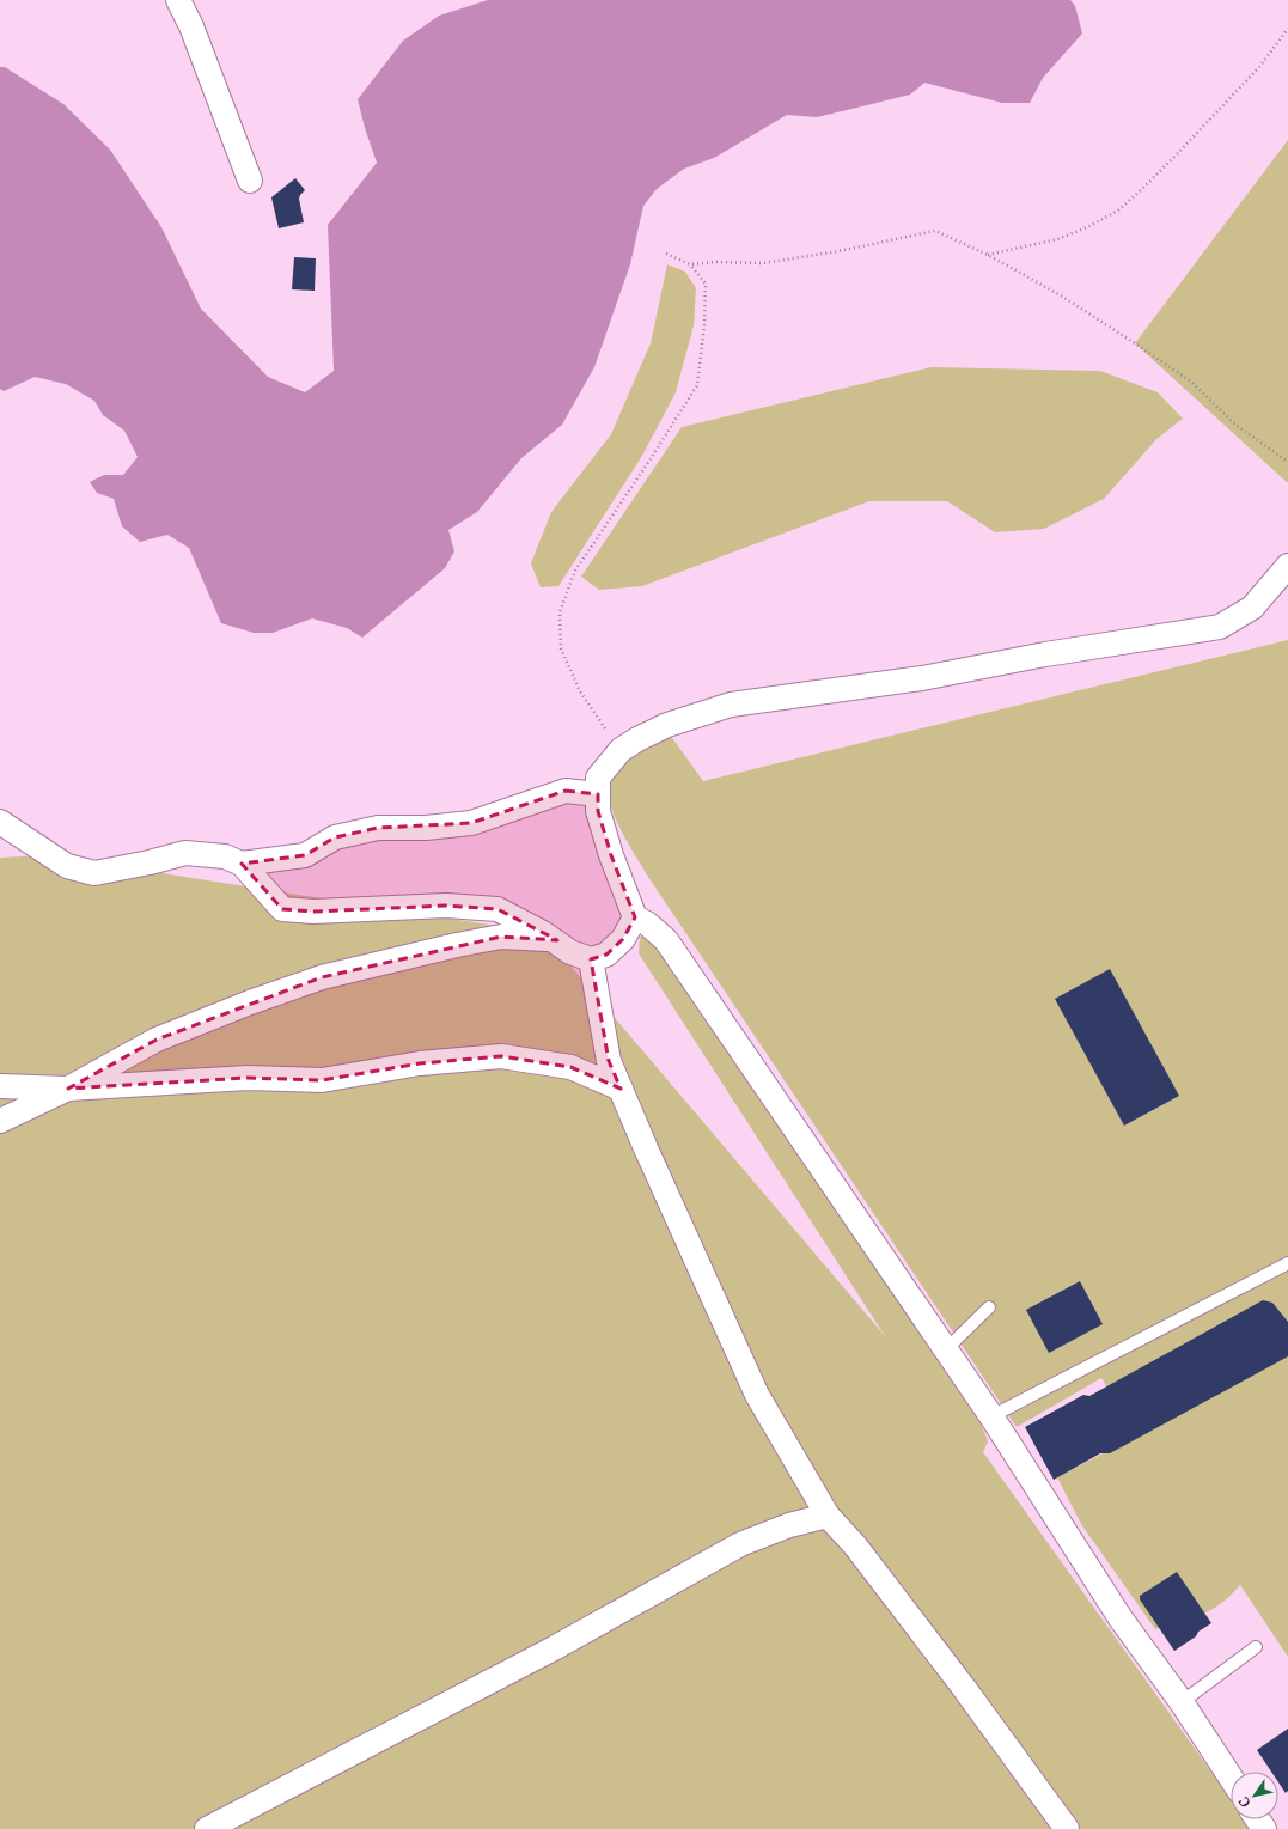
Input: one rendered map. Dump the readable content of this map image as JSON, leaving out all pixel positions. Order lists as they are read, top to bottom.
{
  "north": "bottom left"
}
